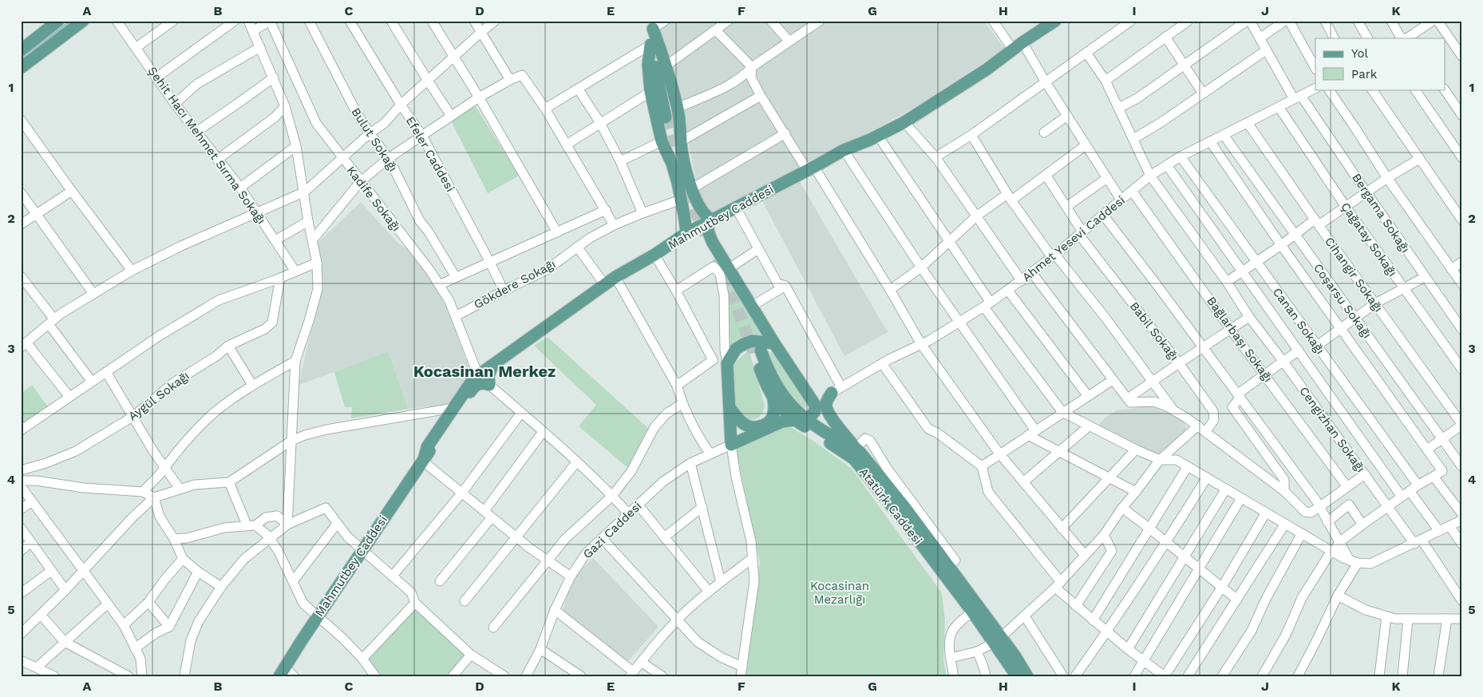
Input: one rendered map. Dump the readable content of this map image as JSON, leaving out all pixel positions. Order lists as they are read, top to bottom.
{
  "streets": {
    "main road": ["Mahmutbey Caddesi", "Atatürk Caddesi"],
    "street": [
      "Bulut Sokağı",
      "Şehit Hacı Mehmet Sırma Sokağı",
      "Efeler Caddesi",
      "Kadife Sokağı",
      "Bergama Sokağı",
      "Ahmet Yesevi Caddesi",
      "Çağatay Sokağı",
      "Cihangir Sokağı",
      "Gökdere Sokağı",
      "Coşarsu Sokağı",
      "Canan Sokağı",
      "Babil Sokağı",
      "Bağlarbaşı Sokağı",
      "Aygül Sokağı",
      "Cengizhan Sokağı",
      "Gazi Caddesi"
    ]
  },
  "crossings": [
    ["Efeler Caddesi", "Gökdere Sokağı"],
    ["Kadife Sokağı", "Mahmutbey Caddesi"],
    ["Kadife Sokağı", "Gökdere Sokağı"],
    ["Bergama Sokağı", "Ahmet Yesevi Caddesi"],
    ["Ahmet Yesevi Caddesi", "Çağatay Sokağı"],
    ["Ahmet Yesevi Caddesi", "Cihangir Sokağı"],
    ["Ahmet Yesevi Caddesi", "Coşarsu Sokağı"],
    ["Ahmet Yesevi Caddesi", "Canan Sokağı"],
    ["Ahmet Yesevi Caddesi", "Babil Sokağı"],
    ["Ahmet Yesevi Caddesi", "Bağlarbaşı Sokağı"],
    ["Ahmet Yesevi Caddesi", "Cengizhan Sokağı"]
  ],
  "districts": ["Kocasinan Merkez"],
  "parks": ["Kocasinan Mezarlığı"],
  "legend": ["Yol", "Park"],
  "grid": {
    "columns": [
      "A",
      "B",
      "C",
      "D",
      "E",
      "F",
      "G",
      "H",
      "I",
      "J",
      "K"
    ],
    "rows": [
      "1",
      "2",
      "3",
      "4",
      "5"
    ]
  }
}
